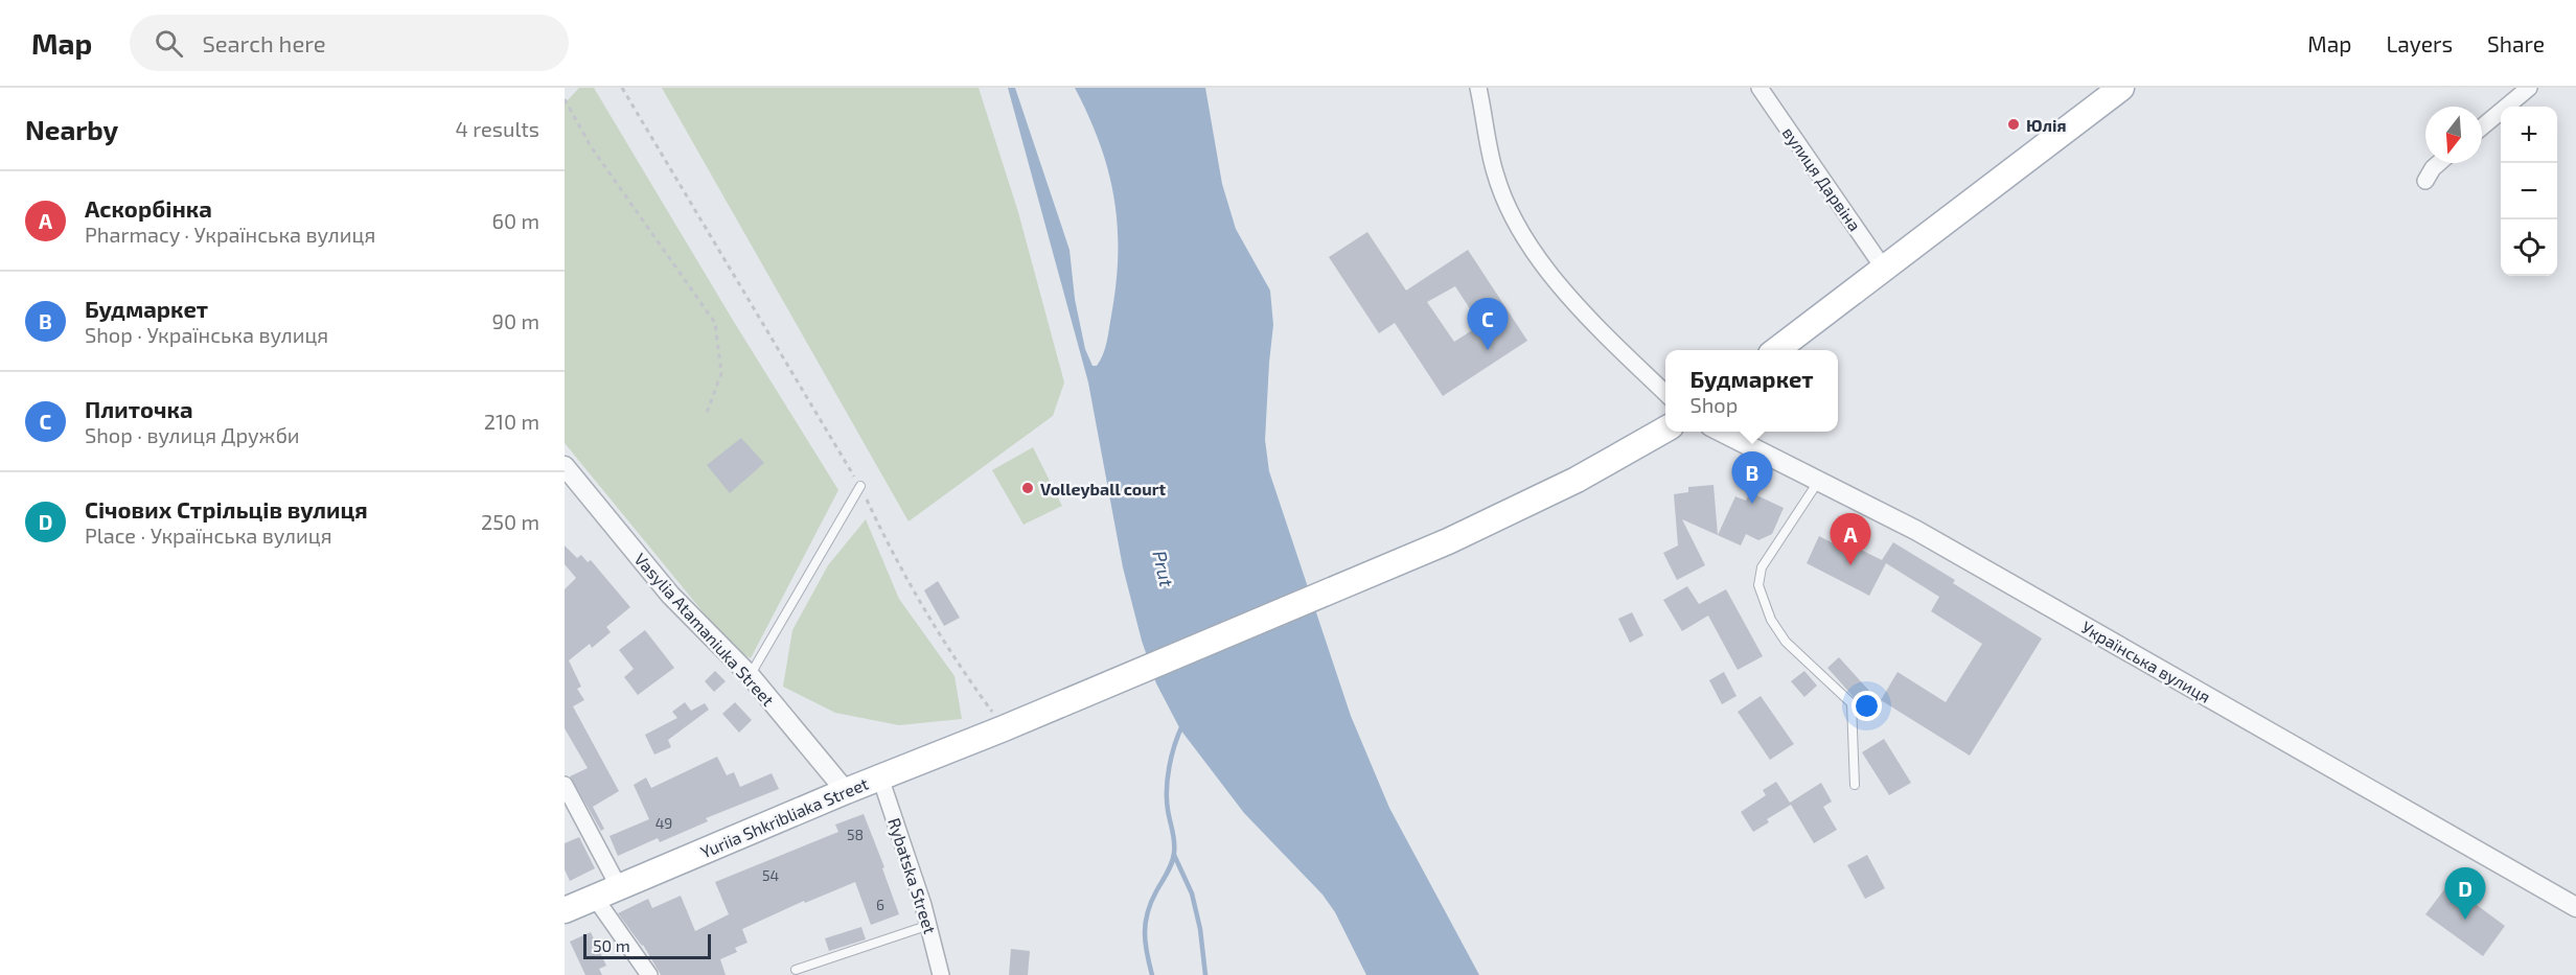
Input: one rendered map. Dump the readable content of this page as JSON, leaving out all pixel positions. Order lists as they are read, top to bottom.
{
  "streets": {
    "main road": ["Yuriia Shkribliaka Street"],
    "street": [
      "вулиця Дарвіна",
      "Vasylia Atamaniuka Street",
      "Українська вулиця",
      "Rybatska Street"
    ]
  },
  "crossings": [
    ["Vasylia Atamaniuka Street", "Yuriia Shkribliaka Street"],
    ["Yuriia Shkribliaka Street", "Rybatska Street"]
  ],
  "water": ["Prut"],
  "places": ["Юлія", "Volleyball court"],
  "house_numbers": [
    "49",
    "58",
    "54",
    "6"
  ],
  "scale_bar": "50 m",
  "north": "bottom",
  "page": {
    "header": "Map",
    "search": "Search here",
    "nav": ["Map", "Layers", "Share"],
    "heading": ["Nearby", "4 results"],
    "map_buttons": ["+", "−"],
    "list": [
      {
        "mark": "A",
        "name": "Аскорбінка",
        "note": "Pharmacy · Українська вулиця",
        "value": "60 m"
      },
      {
        "mark": "B",
        "name": "Будмаркет",
        "note": "Shop · Українська вулиця",
        "value": "90 m"
      },
      {
        "mark": "C",
        "name": "Плиточка",
        "note": "Shop · вулиця Дружби",
        "value": "210 m"
      },
      {
        "mark": "D",
        "name": "Січових Стрільців вулиця",
        "note": "Place · Українська вулиця",
        "value": "250 m"
      }
    ],
    "pins": [
      "C",
      "B",
      "A",
      "D"
    ],
    "popup": ["Будмаркет", "Shop"],
    "scale": "50 m"
  }
}
